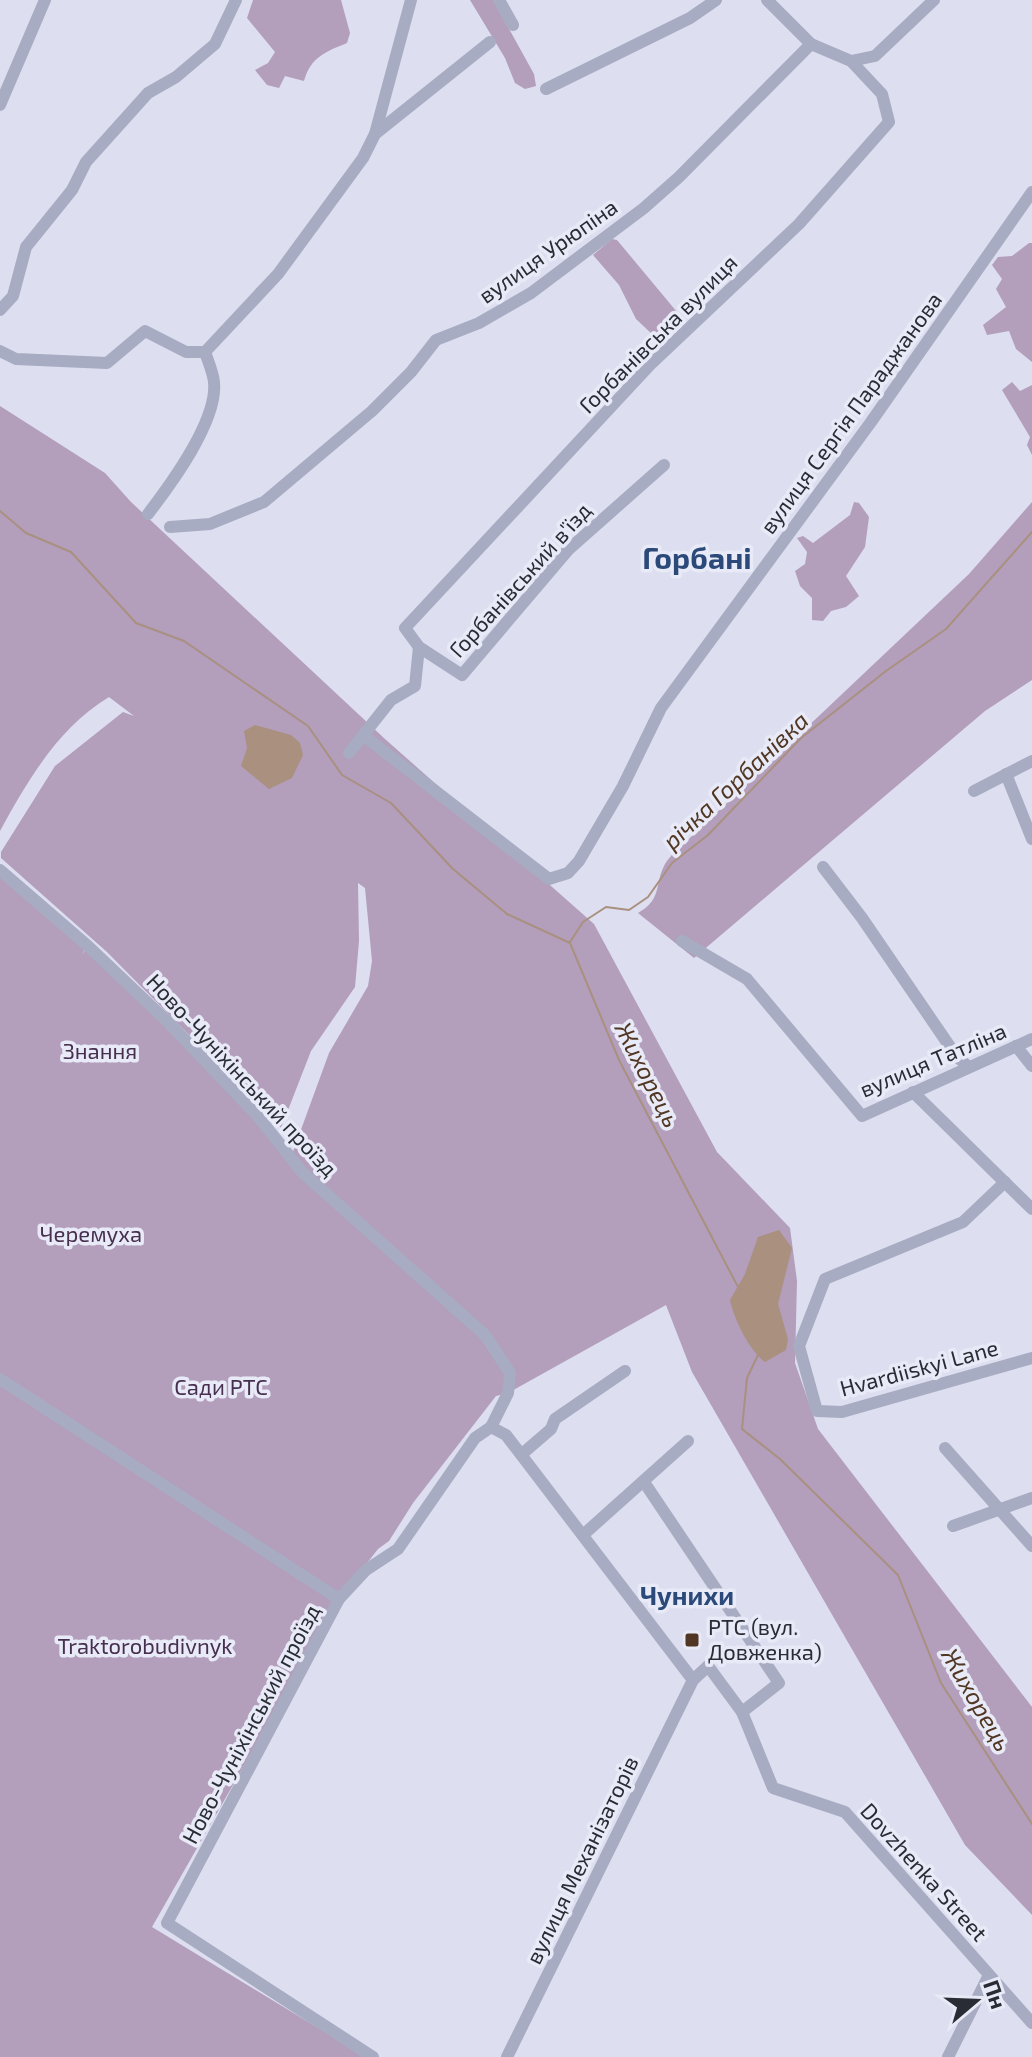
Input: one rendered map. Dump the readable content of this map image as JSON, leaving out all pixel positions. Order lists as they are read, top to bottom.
{
  "streets": {
    "street": [
      "вулиця Урюпіна",
      "Горбанівська вулиця",
      "вулиця Сергія Параджанова",
      "Горбанівський в'їзд",
      "вулиця Татліна",
      "Ново-Чуніхінський проїзд",
      "Hvardiiskyi Lane",
      "вулиця Механізаторів",
      "Dovzhenka Street"
    ]
  },
  "crossings": [
    ["Горбанівська вулиця", "Горбанівський в'їзд"],
    ["вулиця Механізаторів", "Dovzhenka Street"]
  ],
  "districts": ["Горбані", "Чунихи"],
  "water": ["річка Горбанівка", "Жихорець"],
  "parks": [
    "Знання",
    "Черемуха",
    "Сади РТС",
    "Traktorobudivnyk"
  ],
  "places": {
    "transit": ["РТС (вул. Довженка)"]
  },
  "north": "right"
}
